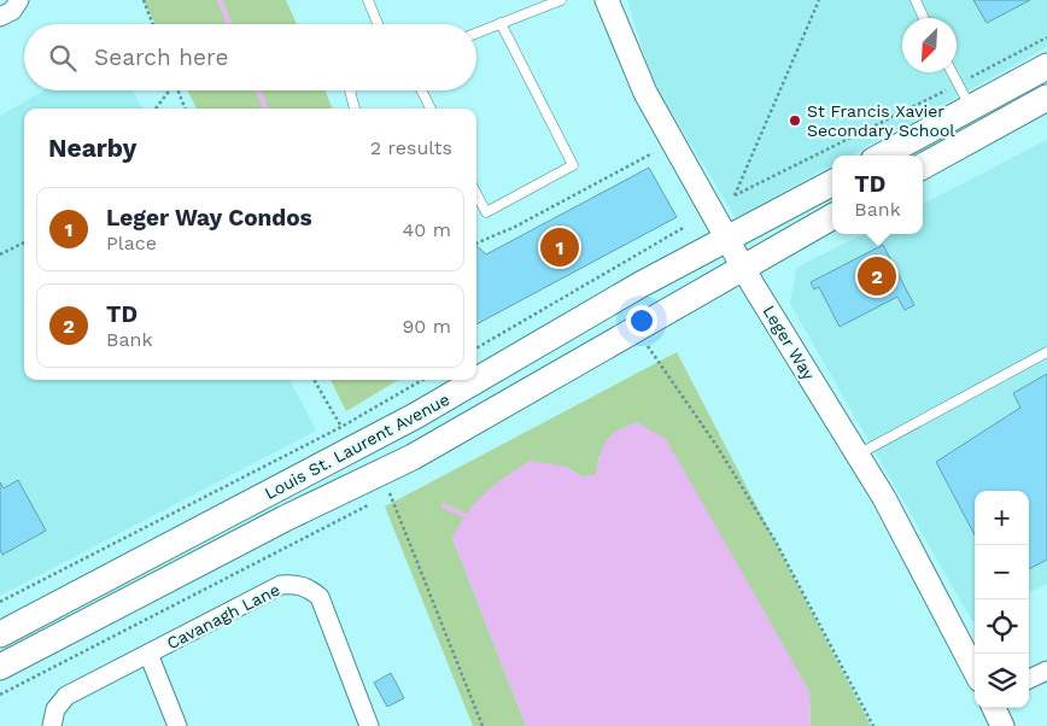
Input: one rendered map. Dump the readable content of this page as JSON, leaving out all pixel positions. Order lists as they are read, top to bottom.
{
  "streets": {
    "main road": ["Louis St. Laurent Avenue"],
    "street": ["Leger Way", "Cavanagh Lane"]
  },
  "crossings": [
    ["Leger Way", "Louis St. Laurent Avenue"]
  ],
  "places": ["St Francis Xavier Secondary School"],
  "north": "bottom left",
  "page": {
    "search": "Search here",
    "heading": ["Nearby", "2 results"],
    "popup": ["TD", "Bank"],
    "list": [
      {
        "mark": "1",
        "name": "Leger Way Condos",
        "note": "Place",
        "value": "40 m"
      },
      {
        "mark": "2",
        "name": "TD",
        "note": "Bank",
        "value": "90 m"
      }
    ],
    "pins": ["1", "2"],
    "map_buttons": ["+", "−"]
  }
}
